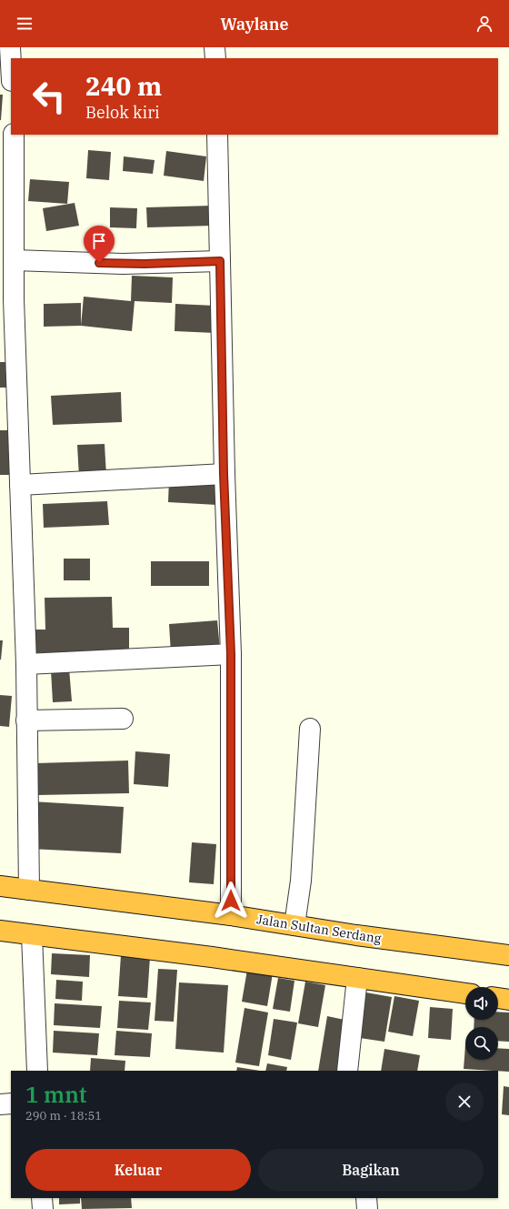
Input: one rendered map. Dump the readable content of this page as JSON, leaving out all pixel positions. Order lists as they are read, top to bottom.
{
  "streets": {
    "highway": ["Jalan Sultan Serdang"]
  },
  "page": {
    "header": "Waylane",
    "turn": ["240 m", "Belok kiri"],
    "heading": ["1 mnt", "290 m · 18:51"],
    "buttons": ["Keluar", "Bagikan"]
  }
}
